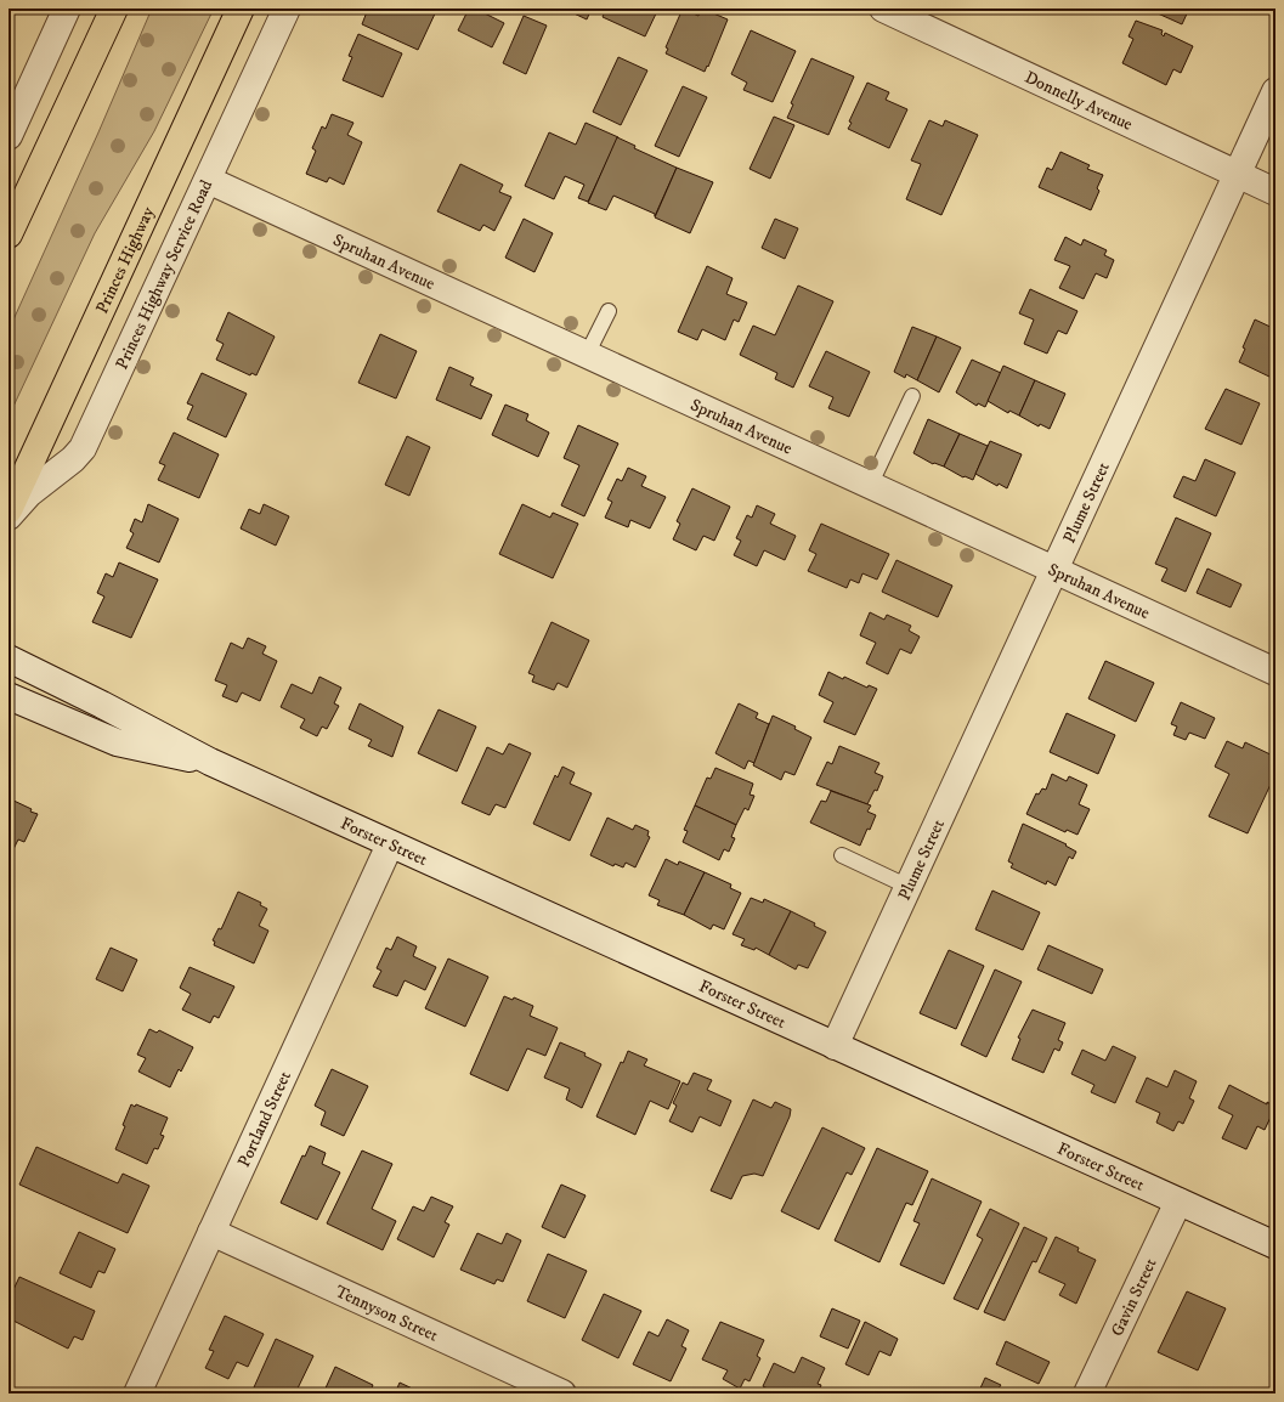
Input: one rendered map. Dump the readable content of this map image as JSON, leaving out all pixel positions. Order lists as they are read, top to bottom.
{
  "streets": {
    "highway": ["Princes Highway"],
    "street": [
      "Donnelly Avenue",
      "Spruhan Avenue",
      "Princes Highway Service Road",
      "Plume Street",
      "Forster Street",
      "Portland Street",
      "Gavin Street",
      "Tennyson Street"
    ]
  },
  "crossings": [
    ["Donnelly Avenue", "Plume Street"],
    ["Spruhan Avenue", "Princes Highway Service Road"],
    ["Spruhan Avenue", "Plume Street"],
    ["Plume Street", "Forster Street"],
    ["Forster Street", "Portland Street"],
    ["Forster Street", "Gavin Street"],
    ["Portland Street", "Tennyson Street"]
  ]
}
